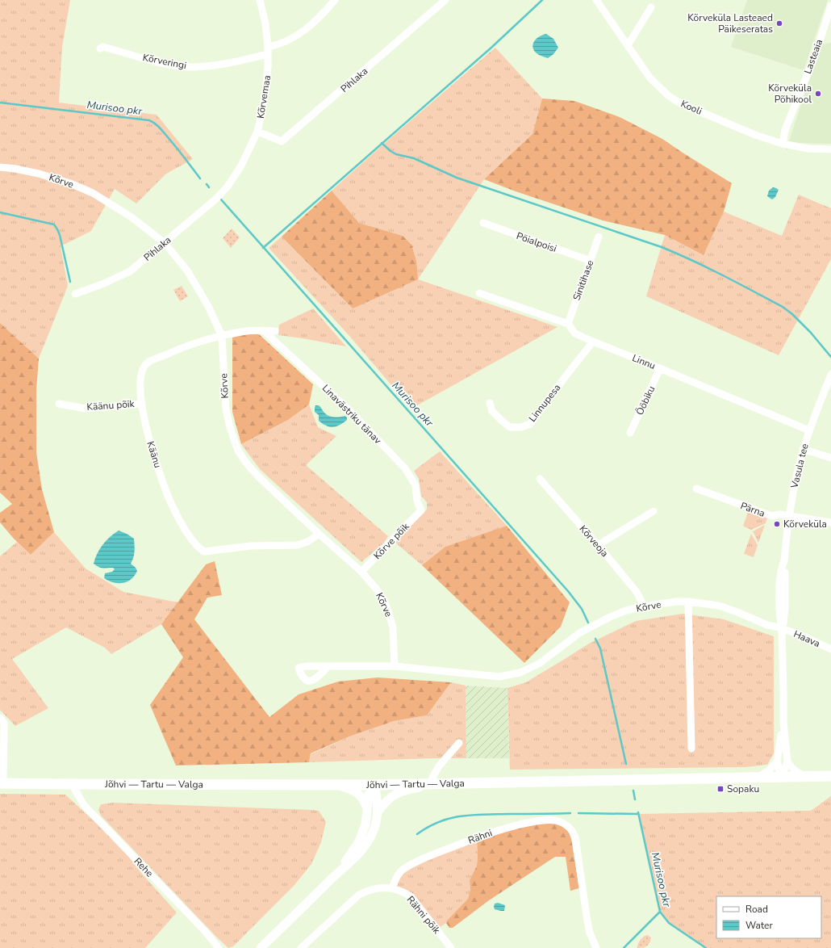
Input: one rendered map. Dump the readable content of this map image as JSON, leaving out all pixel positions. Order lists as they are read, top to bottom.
{
  "streets": {
    "highway": ["Jõhvi — Tartu — Valga"],
    "street": [
      "Lasteaia",
      "Kõrveringi",
      "Pihlaka",
      "Kõrvemaa",
      "Kooli",
      "Kõrve",
      "Pöialpoisi",
      "Sinitihase",
      "Linnu",
      "Ööbiku",
      "Linnupesa",
      "Käänu põik",
      "Linavästriku tänav",
      "Käänu",
      "Vasula tee",
      "Pärna",
      "Kõrve põik",
      "Kõrveoja",
      "Haava",
      "Rähni",
      "Rehe",
      "Rähni põik"
    ]
  },
  "crossings": [
    ["Lasteaia", "Kooli"],
    ["Kõrveringi", "Kõrvemaa"],
    ["Pihlaka", "Kõrvemaa"],
    ["Pihlaka", "Kõrve"],
    ["Kõrve", "Käänu"],
    ["Kõrve", "Vasula tee"],
    ["Kõrve", "Kõrve põik"],
    ["Kõrve", "Kõrveoja"],
    ["Kõrve", "Haava"],
    ["Pöialpoisi", "Sinitihase"],
    ["Sinitihase", "Linnu"],
    ["Linnu", "Ööbiku"],
    ["Linnu", "Linnupesa"],
    ["Linnu", "Vasula tee"],
    ["Käänu põik", "Käänu"],
    ["Linavästriku tänav", "Käänu"],
    ["Linavästriku tänav", "Kõrve põik"],
    ["Vasula tee", "Pärna"],
    ["Vasula tee", "Haava"],
    ["Vasula tee", "Jõhvi — Tartu — Valga"],
    ["Jõhvi — Tartu — Valga", "Rehe"],
    ["Rähni", "Rähni põik"]
  ],
  "water": ["Murisoo pkr"],
  "places": {
    "other": ["Kõrveküla Lasteaed Päikeseratas", "Kõrveküla Põhikool", "Kõrveküla"],
    "transit": ["Sopaku"]
  },
  "legend": ["Road", "Water"]
}
